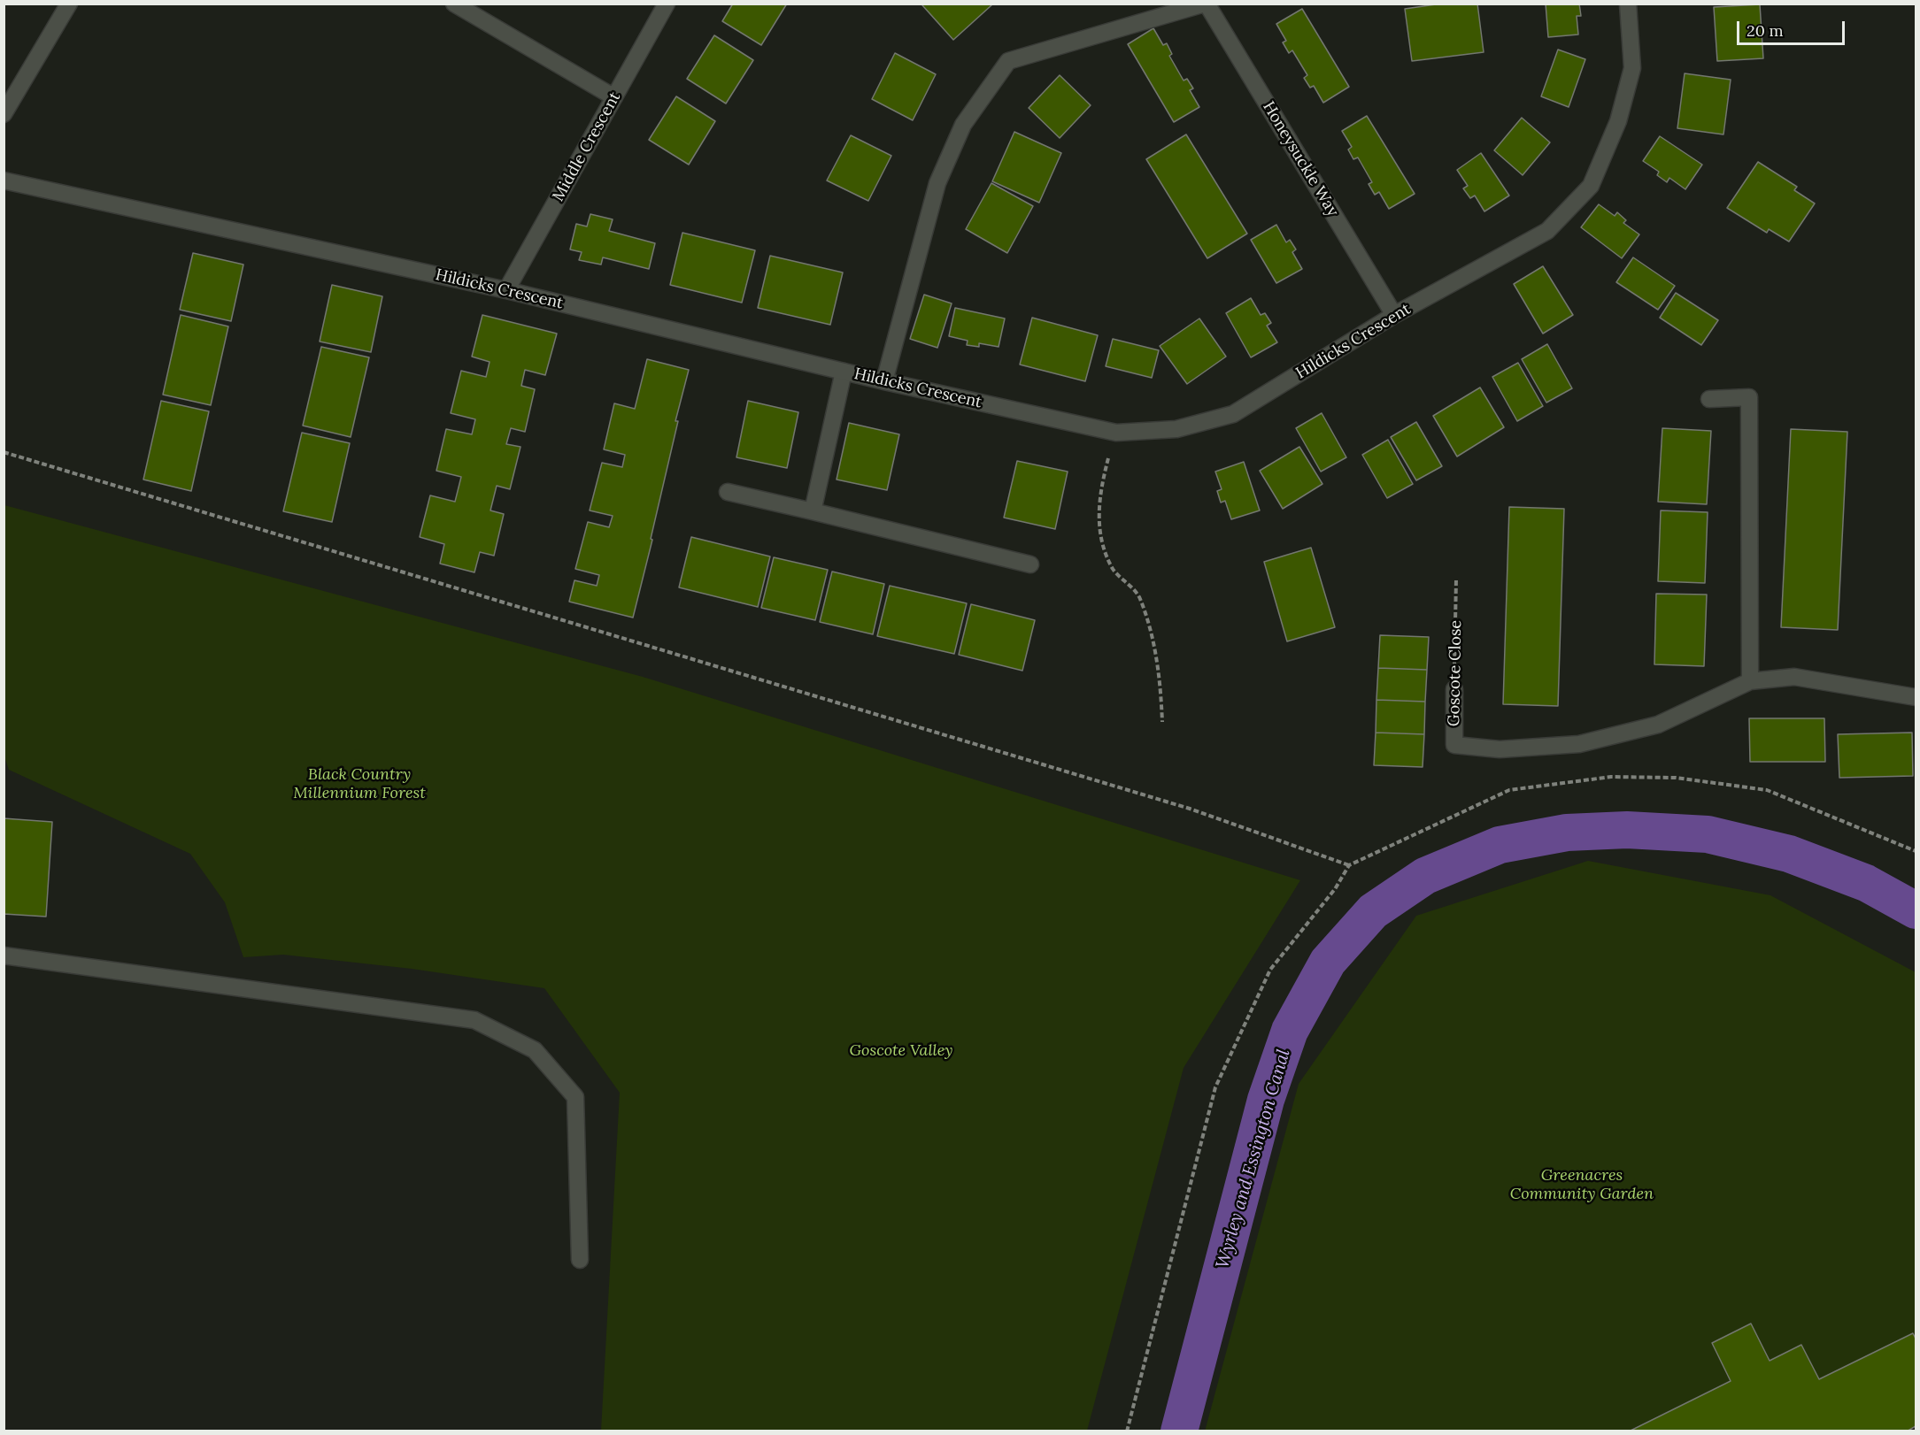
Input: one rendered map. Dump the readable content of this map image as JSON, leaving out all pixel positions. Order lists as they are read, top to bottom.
{
  "streets": {
    "street": [
      "Middle Crescent",
      "Honeysuckle Way",
      "Hildicks Crescent",
      "Goscote Close"
    ]
  },
  "crossings": [
    ["Middle Crescent", "Hildicks Crescent"],
    ["Honeysuckle Way", "Hildicks Crescent"]
  ],
  "water": ["Wyrley and Essington Canal"],
  "parks": ["Black Country Millennium Forest", "Goscote Valley", "Greenacres Community Garden"],
  "scale_bar": "20 m"
}
